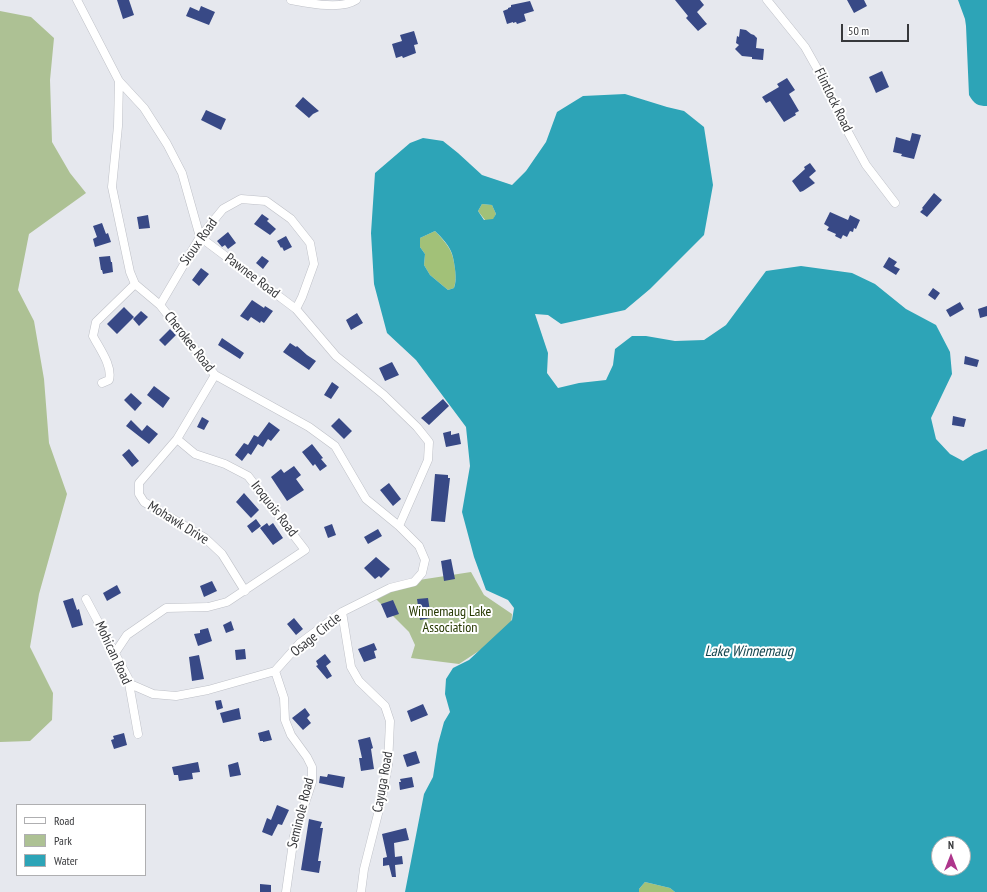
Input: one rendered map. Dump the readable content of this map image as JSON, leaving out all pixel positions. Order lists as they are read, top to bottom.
{
  "streets": {
    "street": [
      "Flintlock Road",
      "Sioux Road",
      "Pawnee Road",
      "Cherokee Road",
      "Iroquois Road",
      "Mohawk Drive",
      "Osage Circle",
      "Mohican Road",
      "Cayuga Road",
      "Seminole Road"
    ]
  },
  "crossings": [
    ["Sioux Road", "Pawnee Road"],
    ["Sioux Road", "Cherokee Road"],
    ["Pawnee Road", "Cherokee Road"],
    ["Pawnee Road", "Osage Circle"],
    ["Cherokee Road", "Osage Circle"],
    ["Iroquois Road", "Mohawk Drive"],
    ["Osage Circle", "Cayuga Road"],
    ["Osage Circle", "Seminole Road"]
  ],
  "water": ["Lake Winnemaug"],
  "parks": ["Winnemaug Lake Association"],
  "legend": ["Road", "Park", "Water"],
  "scale_bar": "50 m",
  "north": "top"
}
